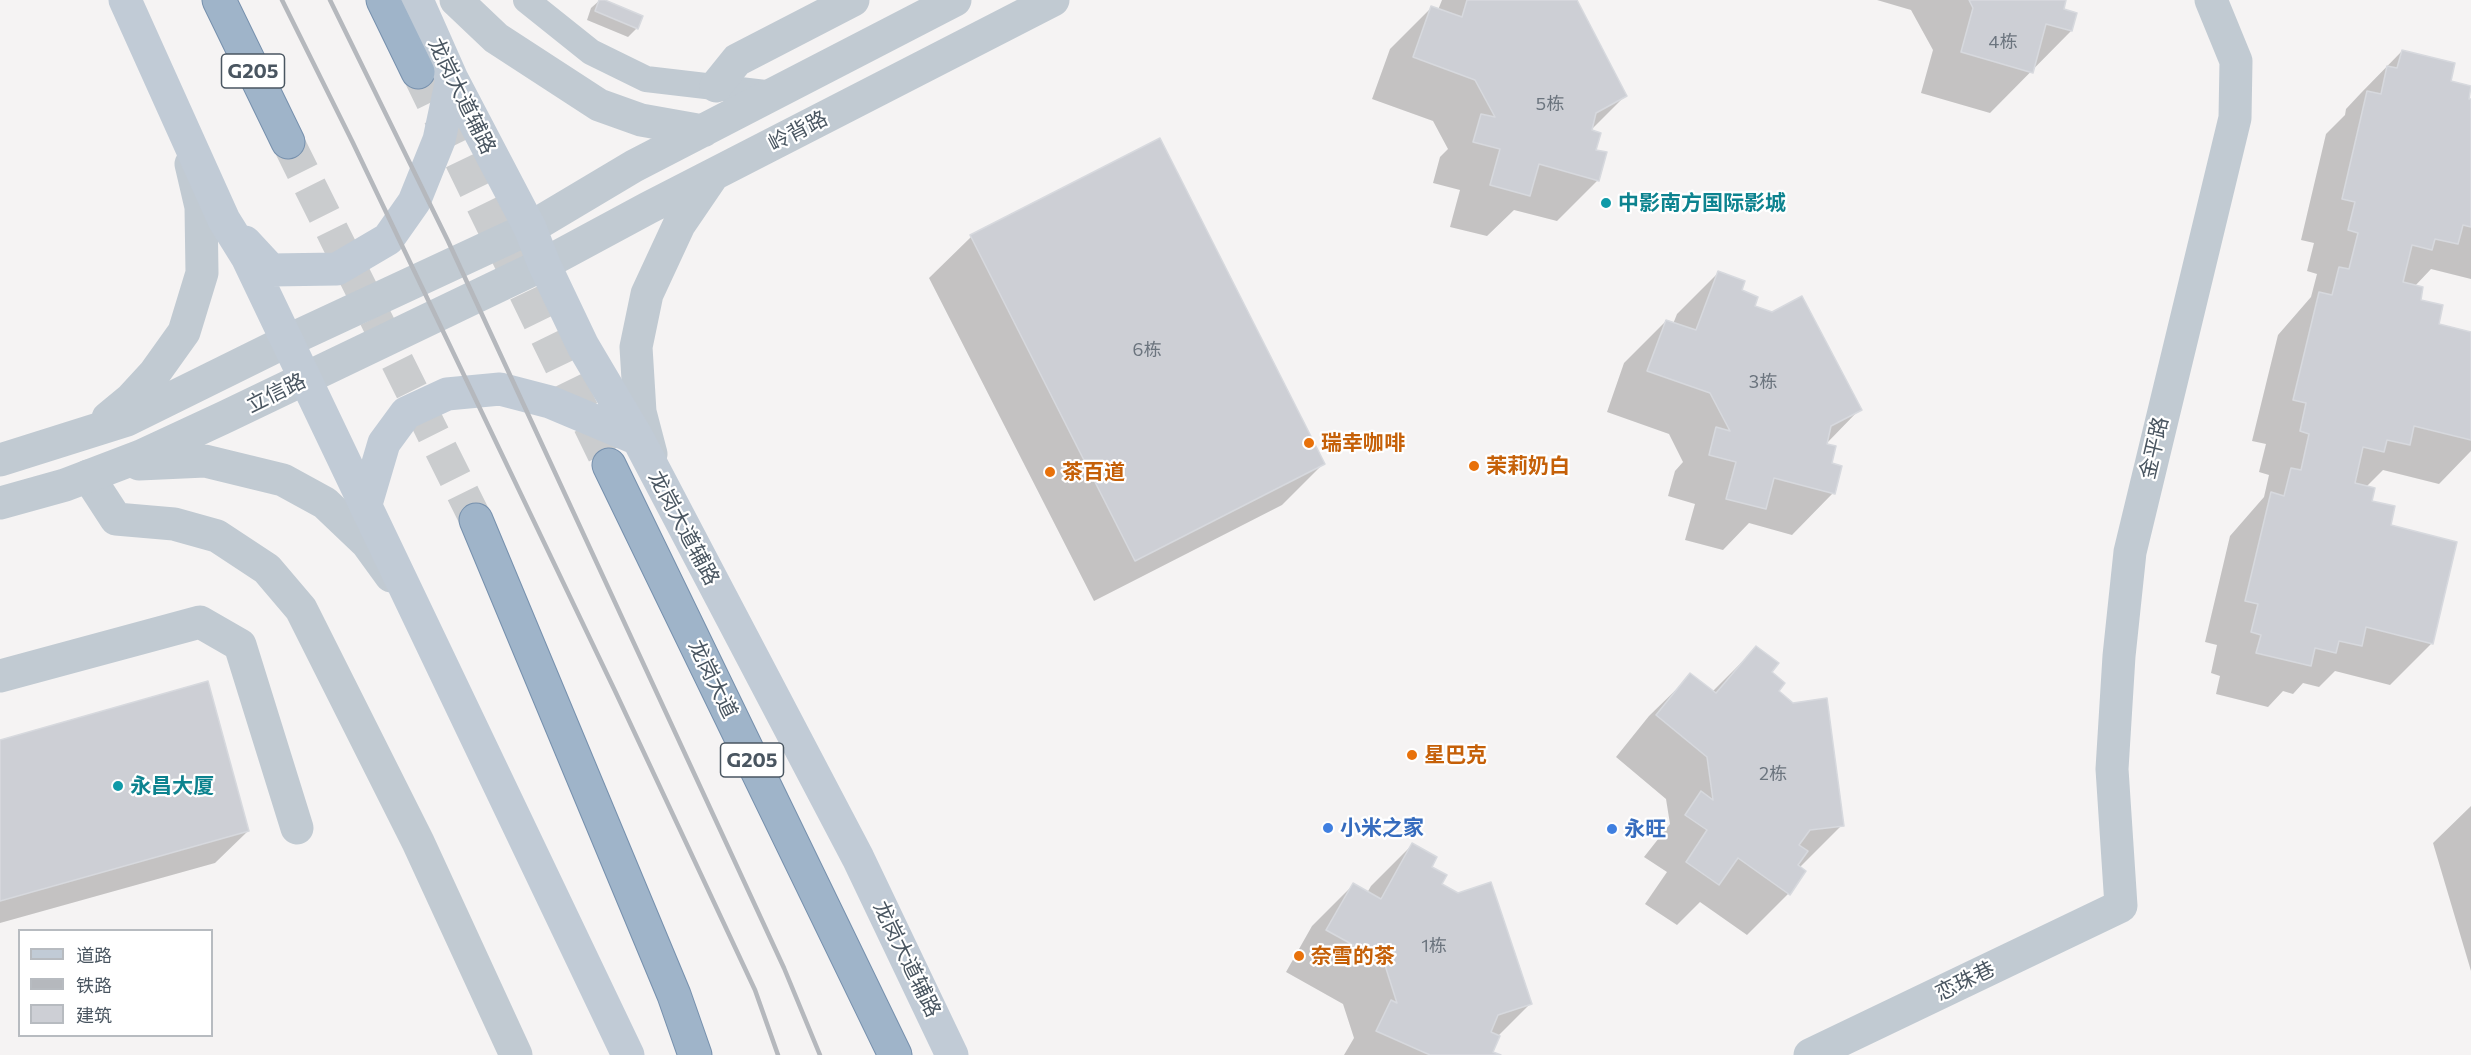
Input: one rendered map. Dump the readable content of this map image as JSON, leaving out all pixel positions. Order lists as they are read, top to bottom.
{
  "streets": {
    "highway": ["G205", "龙岗大道"],
    "main road": ["龙岗大道辅路"],
    "street": [
      "岭背路",
      "立信路",
      "金平路",
      "恋珠巷"
    ]
  },
  "crossings": [
    ["龙岗大道辅路", "岭背路"],
    ["龙岗大道辅路", "立信路"],
    ["岭背路", "立信路"],
    ["金平路", "恋珠巷"]
  ],
  "places": [
    "中影南方国际影城",
    "瑞幸咖啡",
    "茉莉奶白",
    "茶百道",
    "星巴克",
    "永昌大厦",
    "小米之家",
    "永旺",
    "奈雪的茶"
  ],
  "house_numbers": [
    "4栋",
    "5栋",
    "6栋",
    "3栋",
    "2栋",
    "1栋"
  ],
  "legend": ["道路", "铁路", "建筑"]
}
